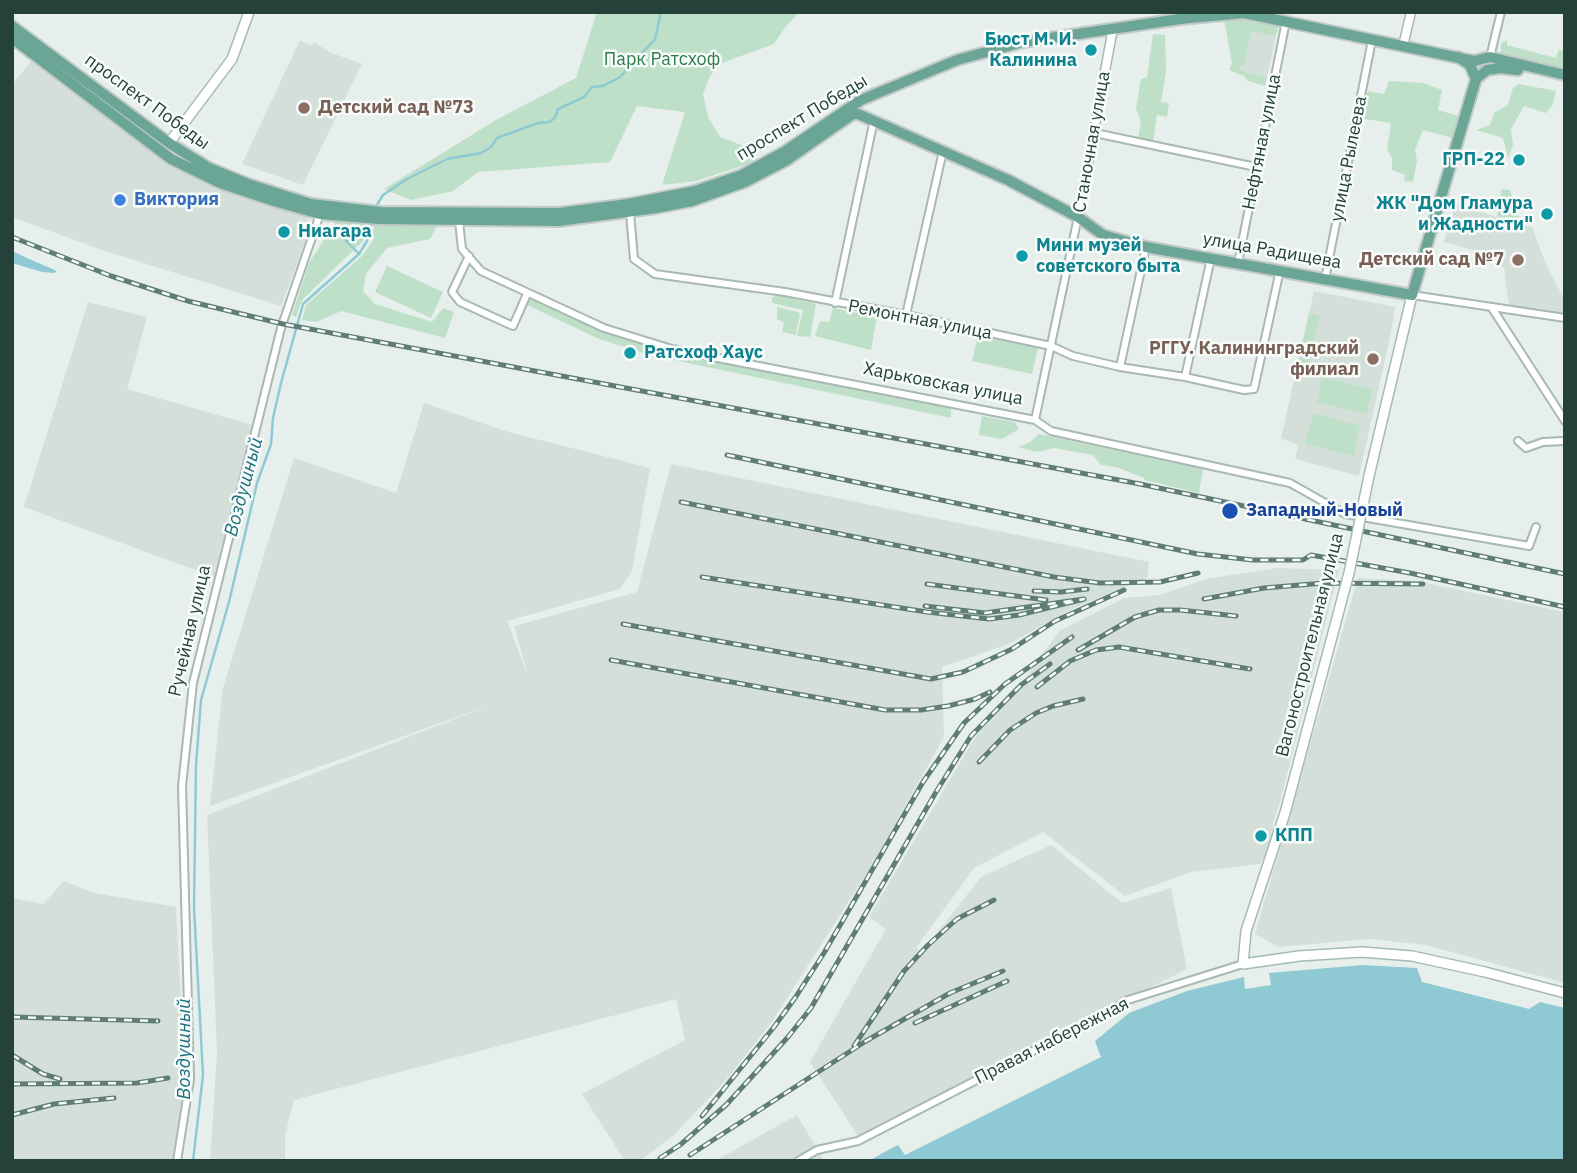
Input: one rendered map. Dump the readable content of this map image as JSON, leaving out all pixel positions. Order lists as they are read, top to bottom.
{
  "streets": {
    "main road": [
      "проспект Победы",
      "улица Радищева",
      "Вагоностроительная улица",
      "Правая набережная"
    ],
    "street": [
      "Станочная улица",
      "Нефтяная улица",
      "улица Рылеева",
      "Ремонтная улица",
      "Харьковская улица",
      "Ручейная улица"
    ]
  },
  "crossings": [
    ["проспект Победы", "Станочная улица"],
    ["проспект Победы", "Нефтяная улица"],
    ["проспект Победы", "улица Рылеева"],
    ["проспект Победы", "улица Радищева"],
    ["проспект Победы", "Ремонтная улица"],
    ["проспект Победы", "Ручейная улица"],
    ["Станочная улица", "улица Радищева"],
    ["Станочная улица", "Ремонтная улица"],
    ["Станочная улица", "Харьковская улица"],
    ["Нефтяная улица", "улица Радищева"],
    ["улица Рылеева", "улица Радищева"],
    ["улица Радищева", "Ремонтная улица"],
    ["улица Радищева", "Вагоностроительная улица"],
    ["Вагоностроительная улица", "Правая набережная"]
  ],
  "water": ["Воздушный"],
  "parks": ["Парк Ратсхоф"],
  "places": [
    "Бюст М. И. Калинина",
    "Детский сад №73",
    "ГРП-22",
    "Виктория",
    "ЖК \"Дом Гламура и Жадности\"",
    "Ниагара",
    "Мини музей советского быта",
    "Детский сад №7",
    "Ратсхоф Хаус",
    "РГГУ. Калининградский филиал",
    "Западный-Новый",
    "КПП"
  ]
}
